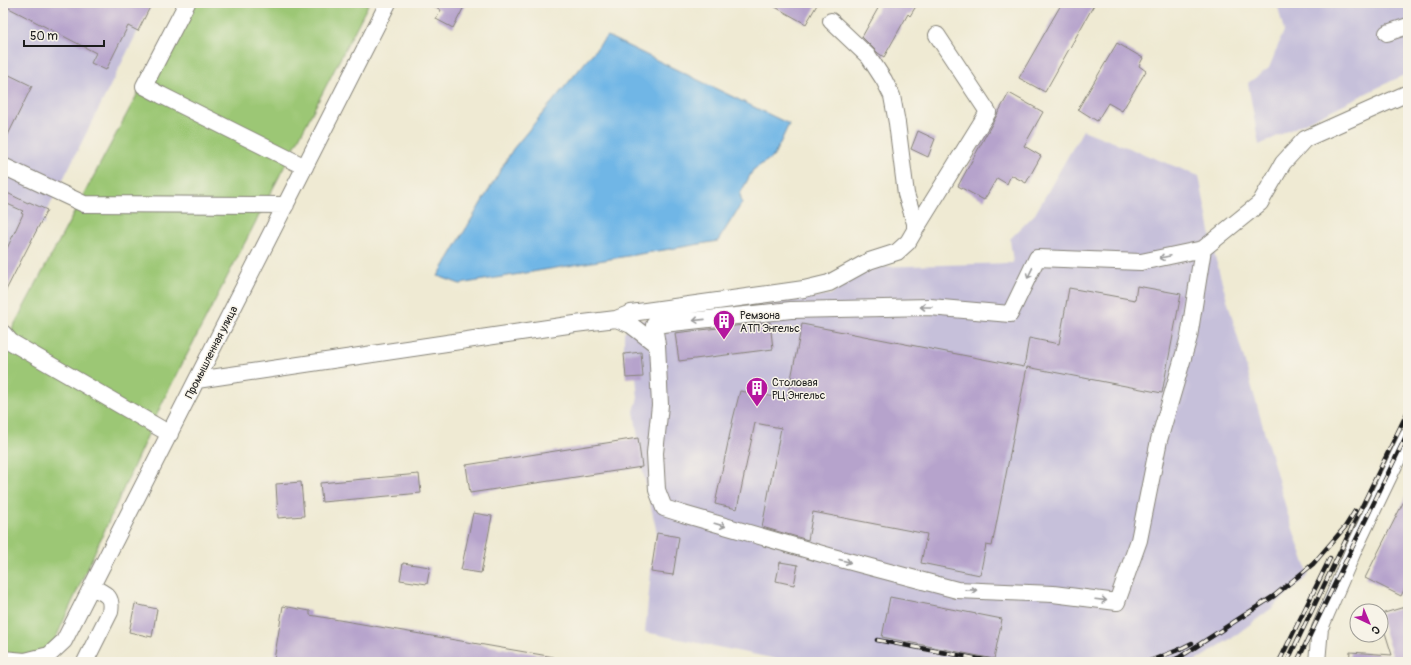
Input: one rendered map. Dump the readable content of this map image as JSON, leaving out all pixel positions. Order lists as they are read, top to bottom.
{
  "streets": {
    "street": ["Промышленная улица"]
  },
  "places": {
    "building": ["Ремзона АТП Энгельс", "Столовая РЦ Энгельс"]
  },
  "scale_bar": "50 m",
  "north": "bottom right"
}
